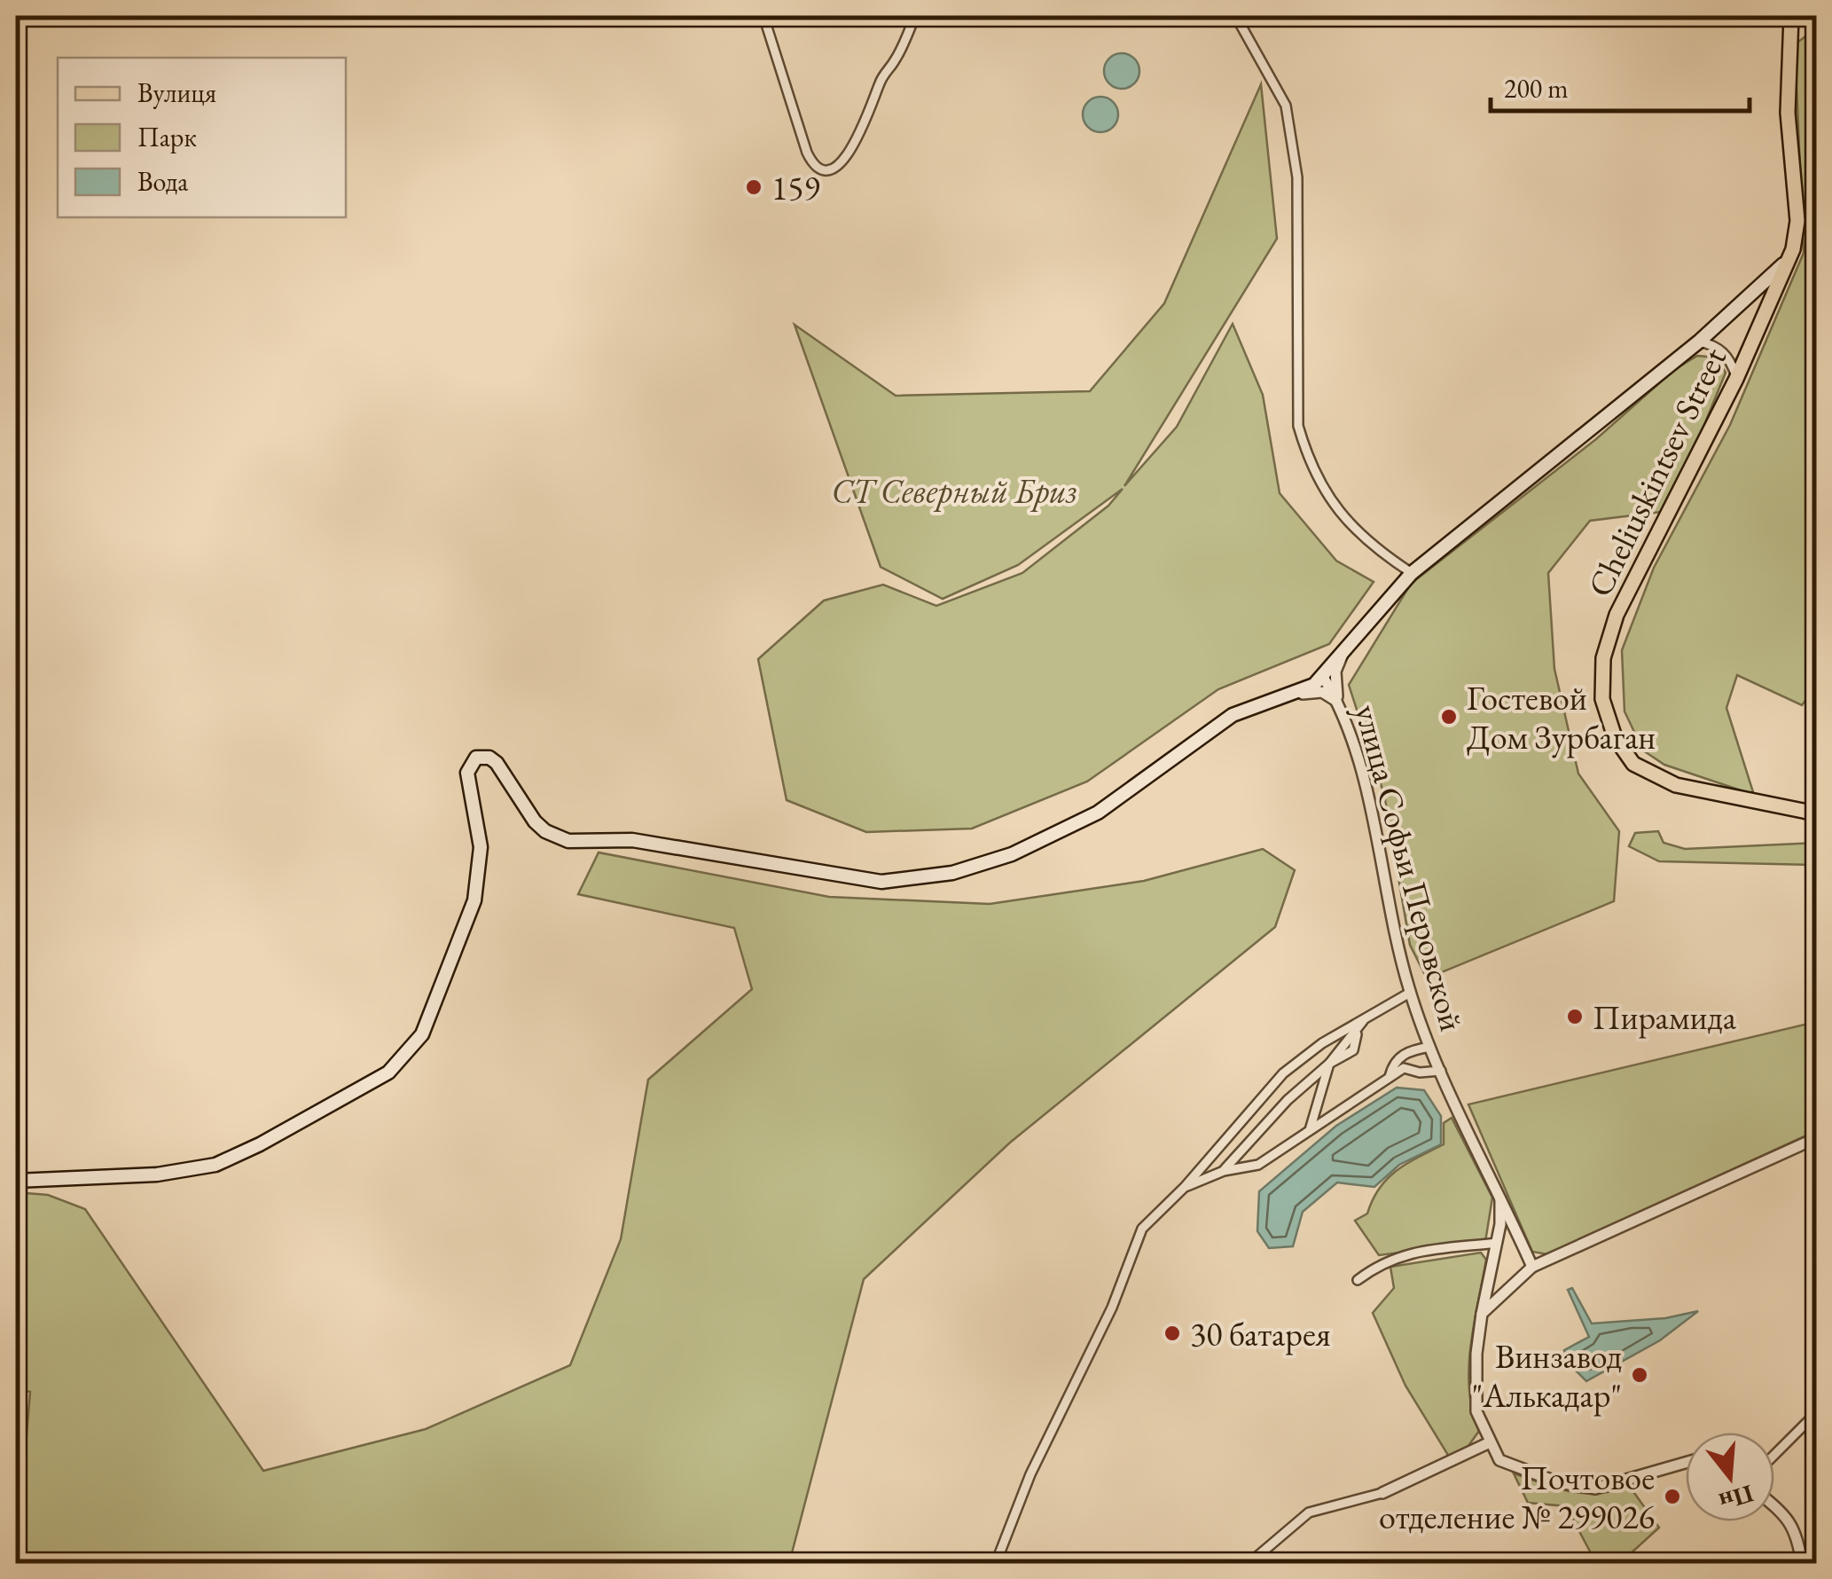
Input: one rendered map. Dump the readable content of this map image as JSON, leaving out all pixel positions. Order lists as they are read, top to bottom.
{
  "streets": {
    "main road": ["Cheliuskintsev Street"],
    "street": ["улица Софьи Перовской"]
  },
  "parks": ["СТ Северный Бриз"],
  "places": [
    "159",
    "Гостевой Дом Зурбаган",
    "Пирамида",
    "30 батарея",
    "Винзавод \"Алькадар\"",
    "Почтовое отделение № 299026"
  ],
  "legend": ["Вулиця", "Парк", "Вода"],
  "scale_bar": "200 m",
  "north": "bottom"
}
